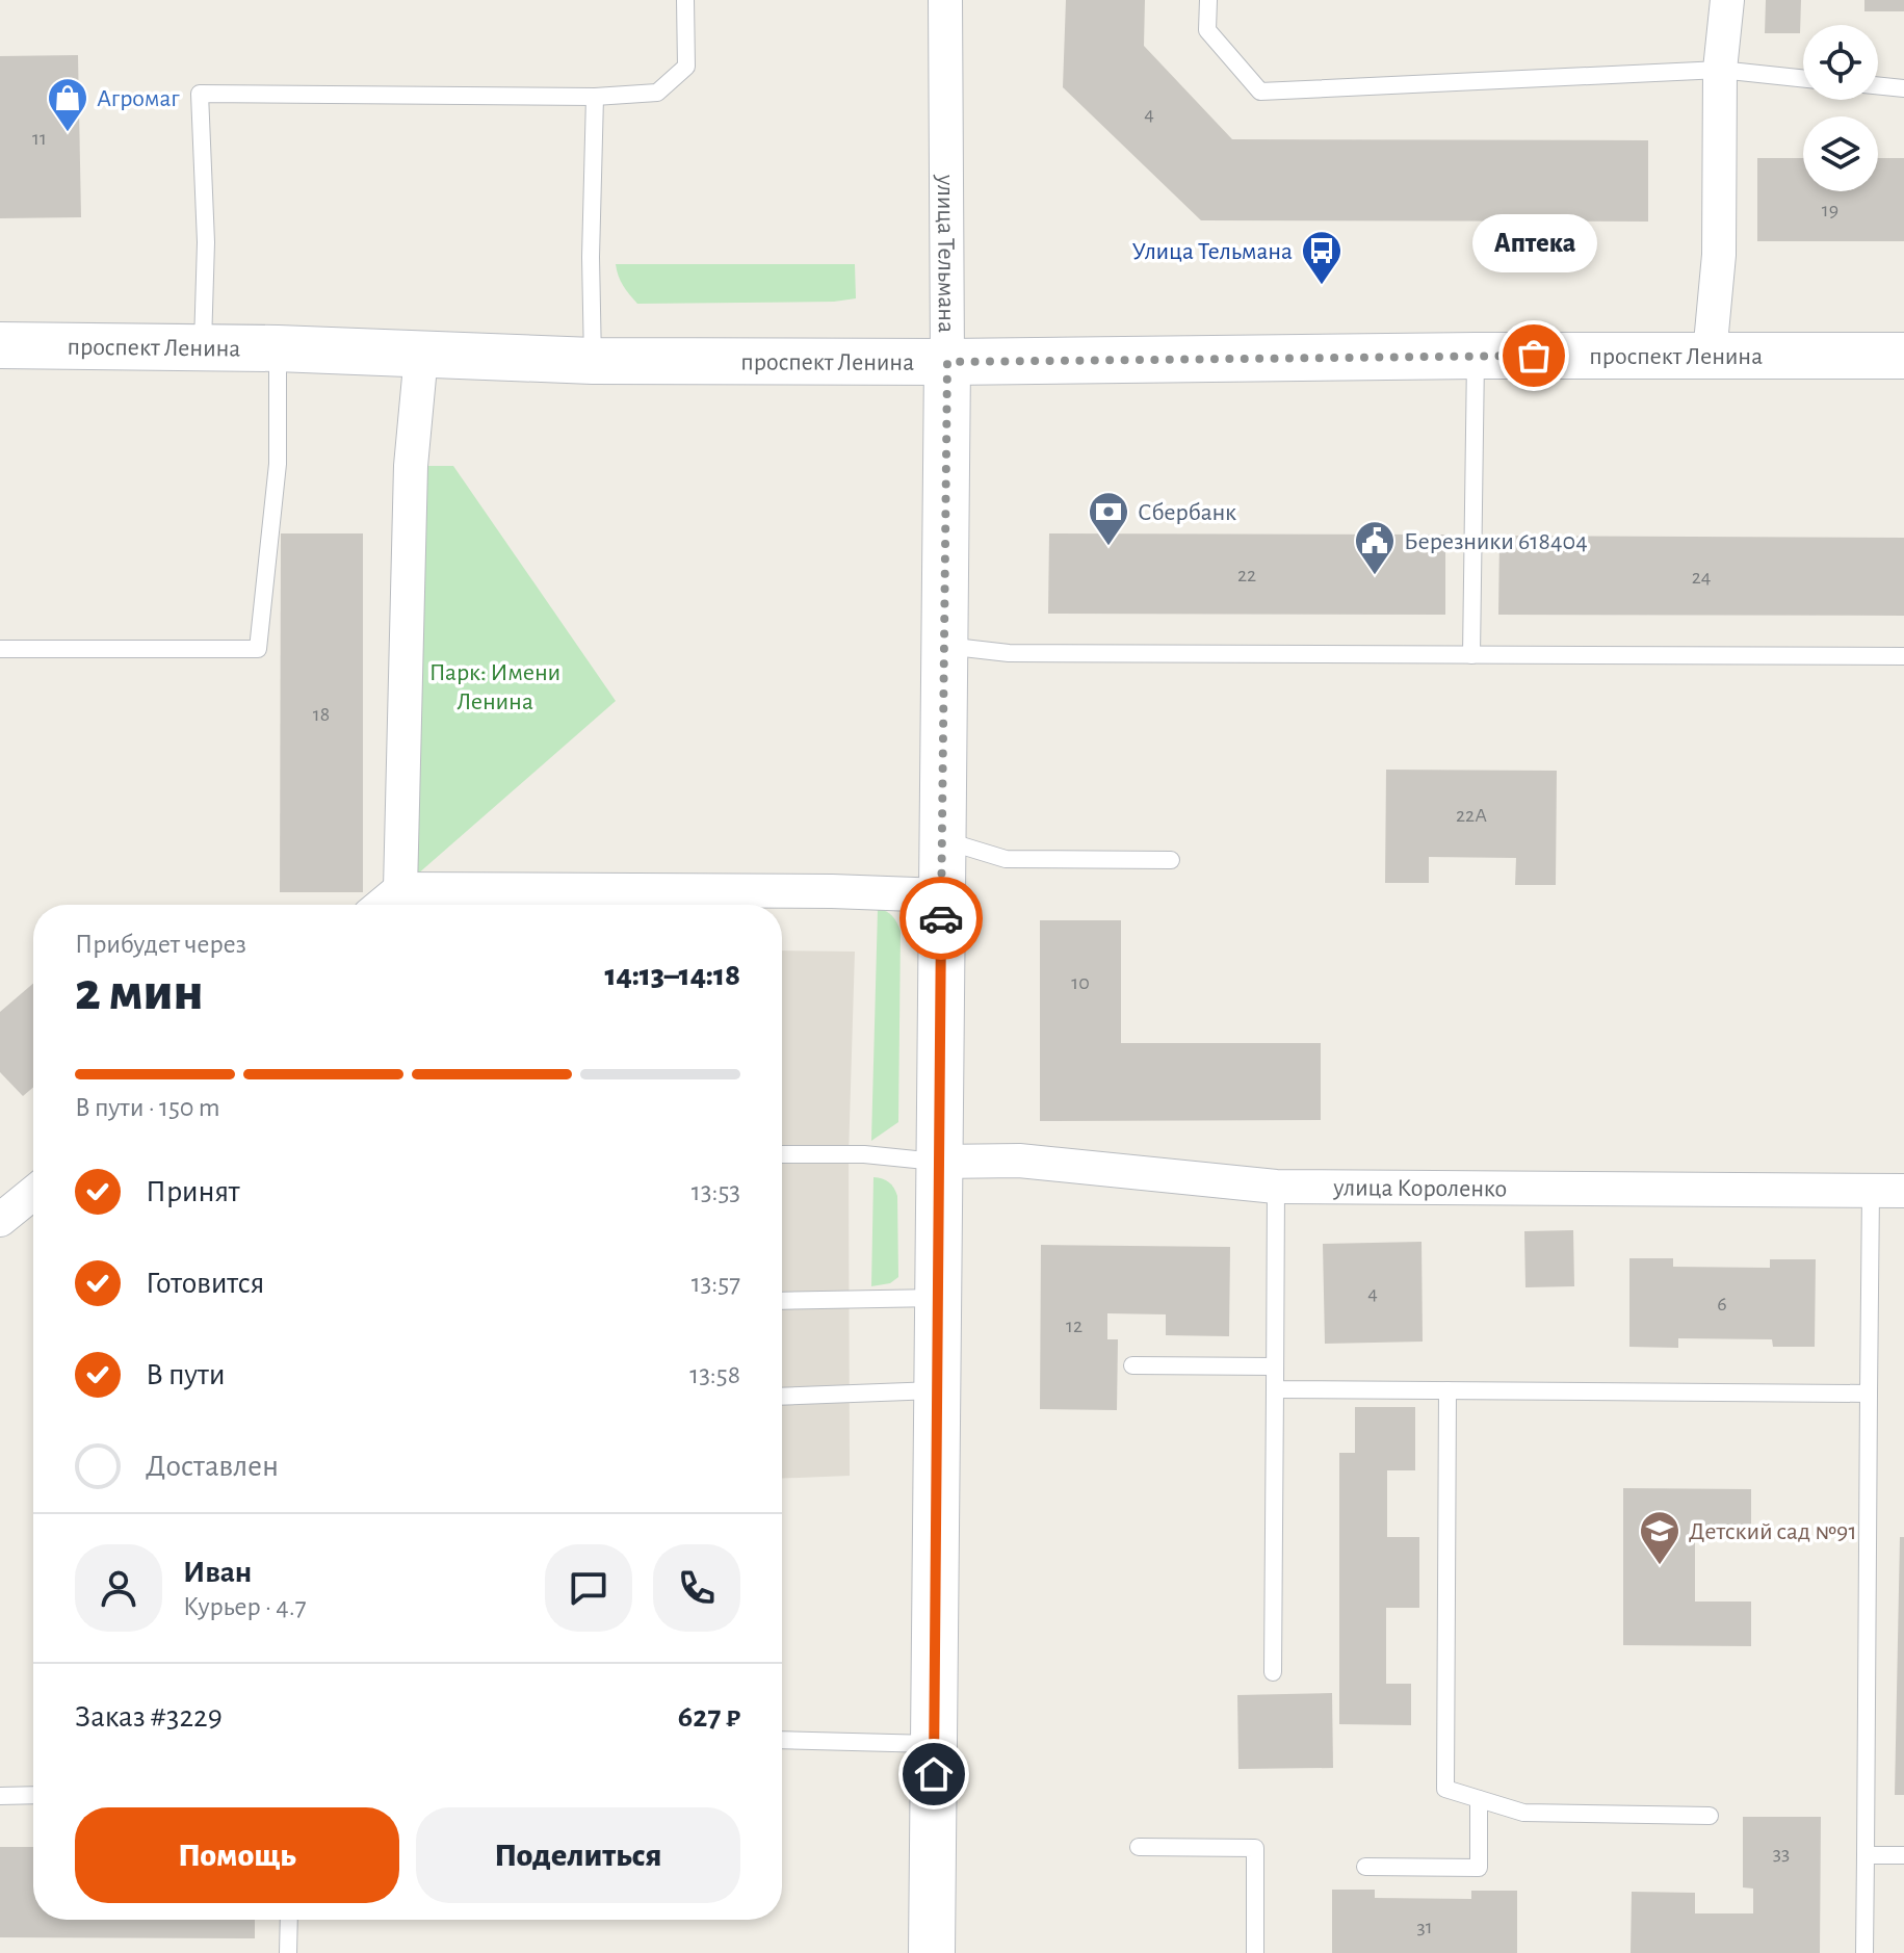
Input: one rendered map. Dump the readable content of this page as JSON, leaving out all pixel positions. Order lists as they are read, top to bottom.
{
  "streets": {
    "main road": ["улица Тельмана", "проспект Ленина"],
    "street": ["улица Короленко"]
  },
  "crossings": [
    ["улица Тельмана", "проспект Ленина"],
    ["улица Тельмана", "улица Короленко"]
  ],
  "parks": ["Парк: Имени Ленина"],
  "places": {
    "shop": ["Агромаг"],
    "bus stop": ["Улица Тельмана"],
    "other": ["Аптека"],
    "bank": ["Сбербанк"],
    "public building": ["Березники 618404"],
    "school or university": ["Детский сад №91"]
  },
  "house_numbers": [
    "4",
    "11",
    "19",
    "22",
    "24",
    "18",
    "22А",
    "10",
    "4",
    "6",
    "12",
    "33",
    "31"
  ],
  "page": {
    "bubble": "Аптека",
    "heading": ["2 мин", "Прибудет через", "14:13–14:18"],
    "panel": [
      "Иван",
      "Курьер · 4.7",
      "Заказ #3229",
      "627 ₽"
    ],
    "bar": "В пути · 150 m",
    "list": [
      ["Принят", "13:53"],
      ["Готовится", "13:57"],
      ["В пути", "13:58"],
      "Доставлен"
    ],
    "buttons": ["Помощь", "Поделиться"]
  }
}
